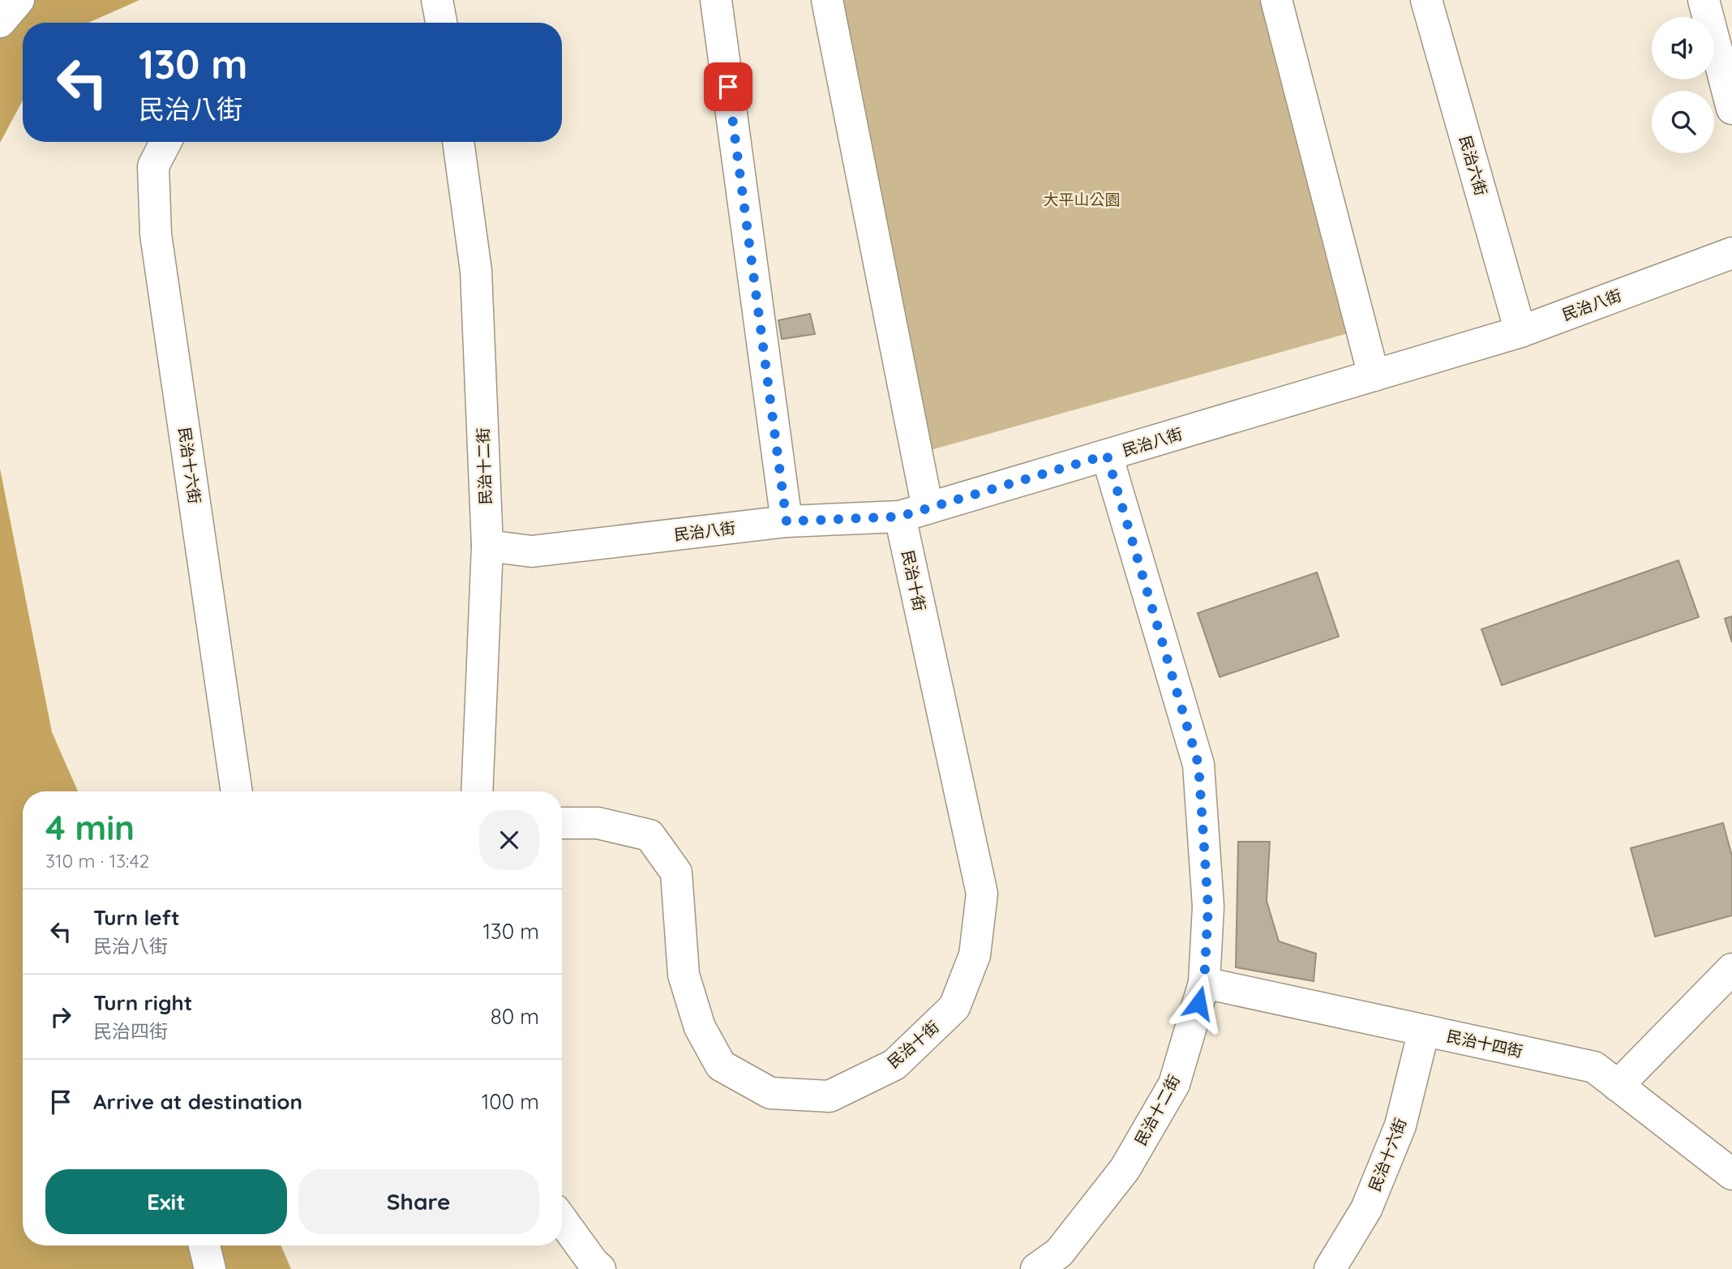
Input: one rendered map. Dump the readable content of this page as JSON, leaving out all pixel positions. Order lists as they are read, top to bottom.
{
  "streets": {
    "street": [
      "民治六街",
      "民治八街",
      "民治十六街",
      "民治十二街",
      "民治十街",
      "民治十四街"
    ]
  },
  "crossings": [
    ["民治六街", "民治八街"],
    ["民治八街", "民治十二街"],
    ["民治八街", "民治十街"],
    ["民治十六街", "民治十四街"],
    ["民治十二街", "民治十四街"]
  ],
  "parks": ["大平山公園"],
  "page": {
    "turn": ["130 m", "民治八街"],
    "heading": ["4 min", "310 m · 13:42"],
    "list": [
      {
        "name": "Turn left",
        "note": "民治八街",
        "value": "130 m"
      },
      {
        "name": "Turn right",
        "note": "民治四街",
        "value": "80 m"
      },
      {
        "name": "Arrive at destination",
        "value": "100 m"
      }
    ],
    "buttons": ["Exit", "Share"]
  }
}
